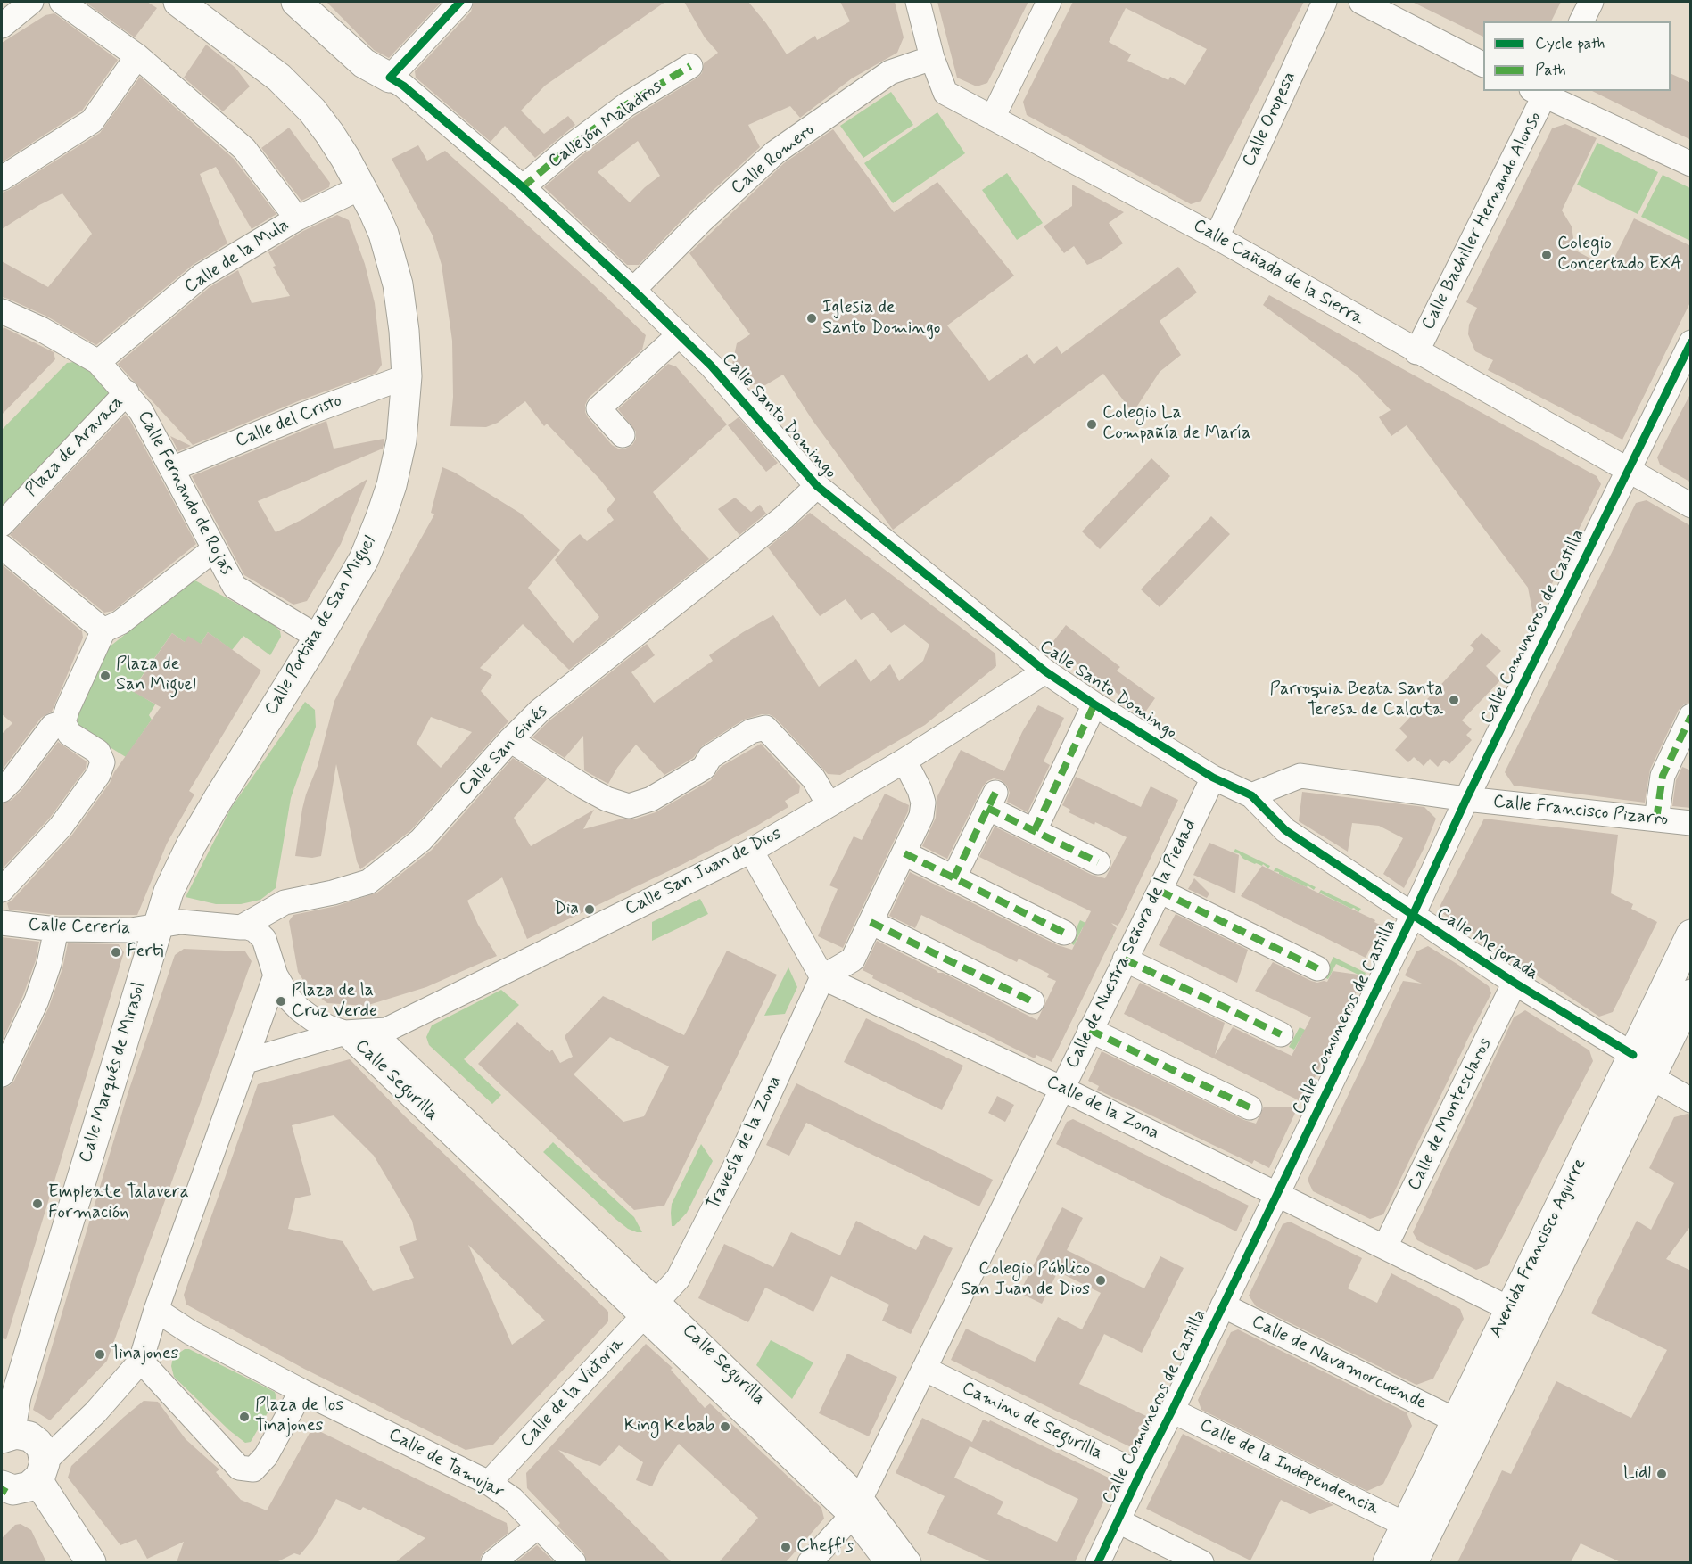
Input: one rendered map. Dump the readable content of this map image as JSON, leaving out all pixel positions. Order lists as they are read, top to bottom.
{
  "streets": {
    "main road": ["Calle Portiña de San Miguel", "Calle Marqués de Mirasol", "Avenida Francisco Aguirre"],
    "street": [
      "Calle Oropesa",
      "Callejón Maladros",
      "Calle Romero",
      "Calle Bachiller Hernando Alonso",
      "Calle de la Mula",
      "Calle Cañada de la Sierra",
      "Calle Santo Domingo",
      "Calle del Cristo",
      "Plaza de Aravaca",
      "Calle Fernando de Rojas",
      "Calle Comuneros de Castilla",
      "Calle San Ginés",
      "Calle Francisco Pizarro",
      "Calle San Juan de Dios",
      "Calle Cerería",
      "Calle de Nuestra Señora de la Piedad",
      "Calle Mejorada",
      "Calle Segurilla",
      "Calle de la Zona",
      "Calle de Montesclaros",
      "Travesía de la Zona",
      "Calle de Navamorcuende",
      "Calle de la Victoria",
      "Camino de Segurilla",
      "Calle de Tamujar",
      "Calle de la Independencia"
    ]
  },
  "crossings": [
    ["Calle Oropesa", "Calle Cañada de la Sierra"],
    ["Callejón Maladros", "Calle Santo Domingo"],
    ["Calle Romero", "Calle Cañada de la Sierra"],
    ["Calle Romero", "Calle Santo Domingo"],
    ["Calle Bachiller Hernando Alonso", "Calle Cañada de la Sierra"],
    ["Calle de la Mula", "Calle Fernando de Rojas"],
    ["Calle de la Mula", "Calle Portiña de San Miguel"],
    ["Calle Cañada de la Sierra", "Calle Comuneros de Castilla"],
    ["Calle Santo Domingo", "Calle San Ginés"],
    ["Calle Santo Domingo", "Calle Francisco Pizarro"],
    ["Calle Santo Domingo", "Calle San Juan de Dios"],
    ["Calle Santo Domingo", "Calle de Nuestra Señora de la Piedad"],
    ["Calle Santo Domingo", "Calle Mejorada"],
    ["Calle del Cristo", "Calle Fernando de Rojas"],
    ["Calle del Cristo", "Calle Portiña de San Miguel"],
    ["Plaza de Aravaca", "Calle Fernando de Rojas"],
    ["Calle Fernando de Rojas", "Calle Portiña de San Miguel"],
    ["Calle Portiña de San Miguel", "Calle Cerería"],
    ["Calle Portiña de San Miguel", "Calle Marqués de Mirasol"],
    ["Calle Comuneros de Castilla", "Calle Francisco Pizarro"],
    ["Calle Comuneros de Castilla", "Calle Mejorada"],
    ["Calle Comuneros de Castilla", "Calle de la Zona"],
    ["Calle Comuneros de Castilla", "Calle de Navamorcuende"],
    ["Calle Comuneros de Castilla", "Camino de Segurilla"],
    ["Calle Comuneros de Castilla", "Calle de la Independencia"],
    ["Calle Francisco Pizarro", "Calle Mejorada"],
    ["Calle San Juan de Dios", "Calle Segurilla"],
    ["Calle Cerería", "Calle Marqués de Mirasol"],
    ["Calle de Nuestra Señora de la Piedad", "Calle Segurilla"],
    ["Calle de Nuestra Señora de la Piedad", "Calle de la Zona"],
    ["Calle de Nuestra Señora de la Piedad", "Camino de Segurilla"],
    ["Calle Mejorada", "Calle de Montesclaros"],
    ["Calle Mejorada", "Avenida Francisco Aguirre"],
    ["Calle Segurilla", "Travesía de la Zona"],
    ["Calle Segurilla", "Calle de la Victoria"],
    ["Calle de la Zona", "Calle de Montesclaros"],
    ["Calle de la Zona", "Travesía de la Zona"],
    ["Calle de la Zona", "Avenida Francisco Aguirre"],
    ["Travesía de la Zona", "Calle de la Victoria"],
    ["Avenida Francisco Aguirre", "Calle de Navamorcuende"],
    ["Avenida Francisco Aguirre", "Calle de la Independencia"],
    ["Calle de la Victoria", "Calle de Tamujar"]
  ],
  "places": [
    "Colegio Concertado EXA",
    "Iglesia de Santo Domingo",
    "Colegio La Compañía de María",
    "Plaza de San Miguel",
    "Parroquia Beata Santa Teresa de Calcuta",
    "Dia",
    "Ferti",
    "Plaza de la Cruz Verde",
    "Empleate Talavera Formación",
    "Colegio Público San Juan de Dios",
    "Tinajones",
    "Plaza de los Tinajones",
    "King Kebab",
    "Lidl",
    "Cheff's"
  ],
  "legend": ["Cycle path", "Path"]
}
